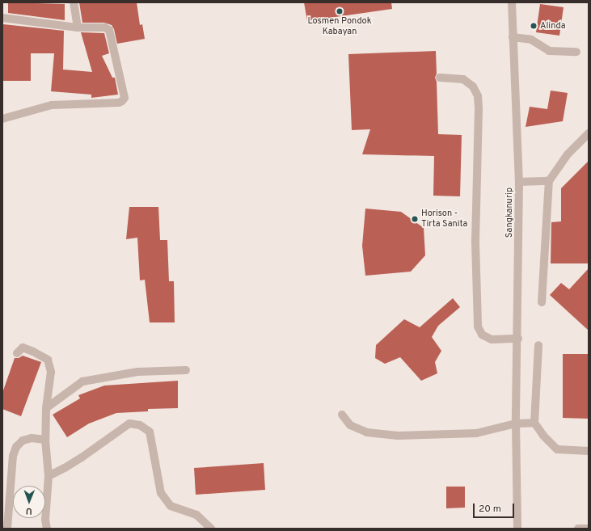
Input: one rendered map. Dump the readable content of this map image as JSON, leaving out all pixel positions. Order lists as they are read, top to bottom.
{
  "streets": {
    "street": ["Sangkanurip"]
  },
  "places": ["Losmen Pondok Kabayan", "Alinda", "Horison - Tirta Sanita"],
  "scale_bar": "20 m",
  "north": "bottom"
}
